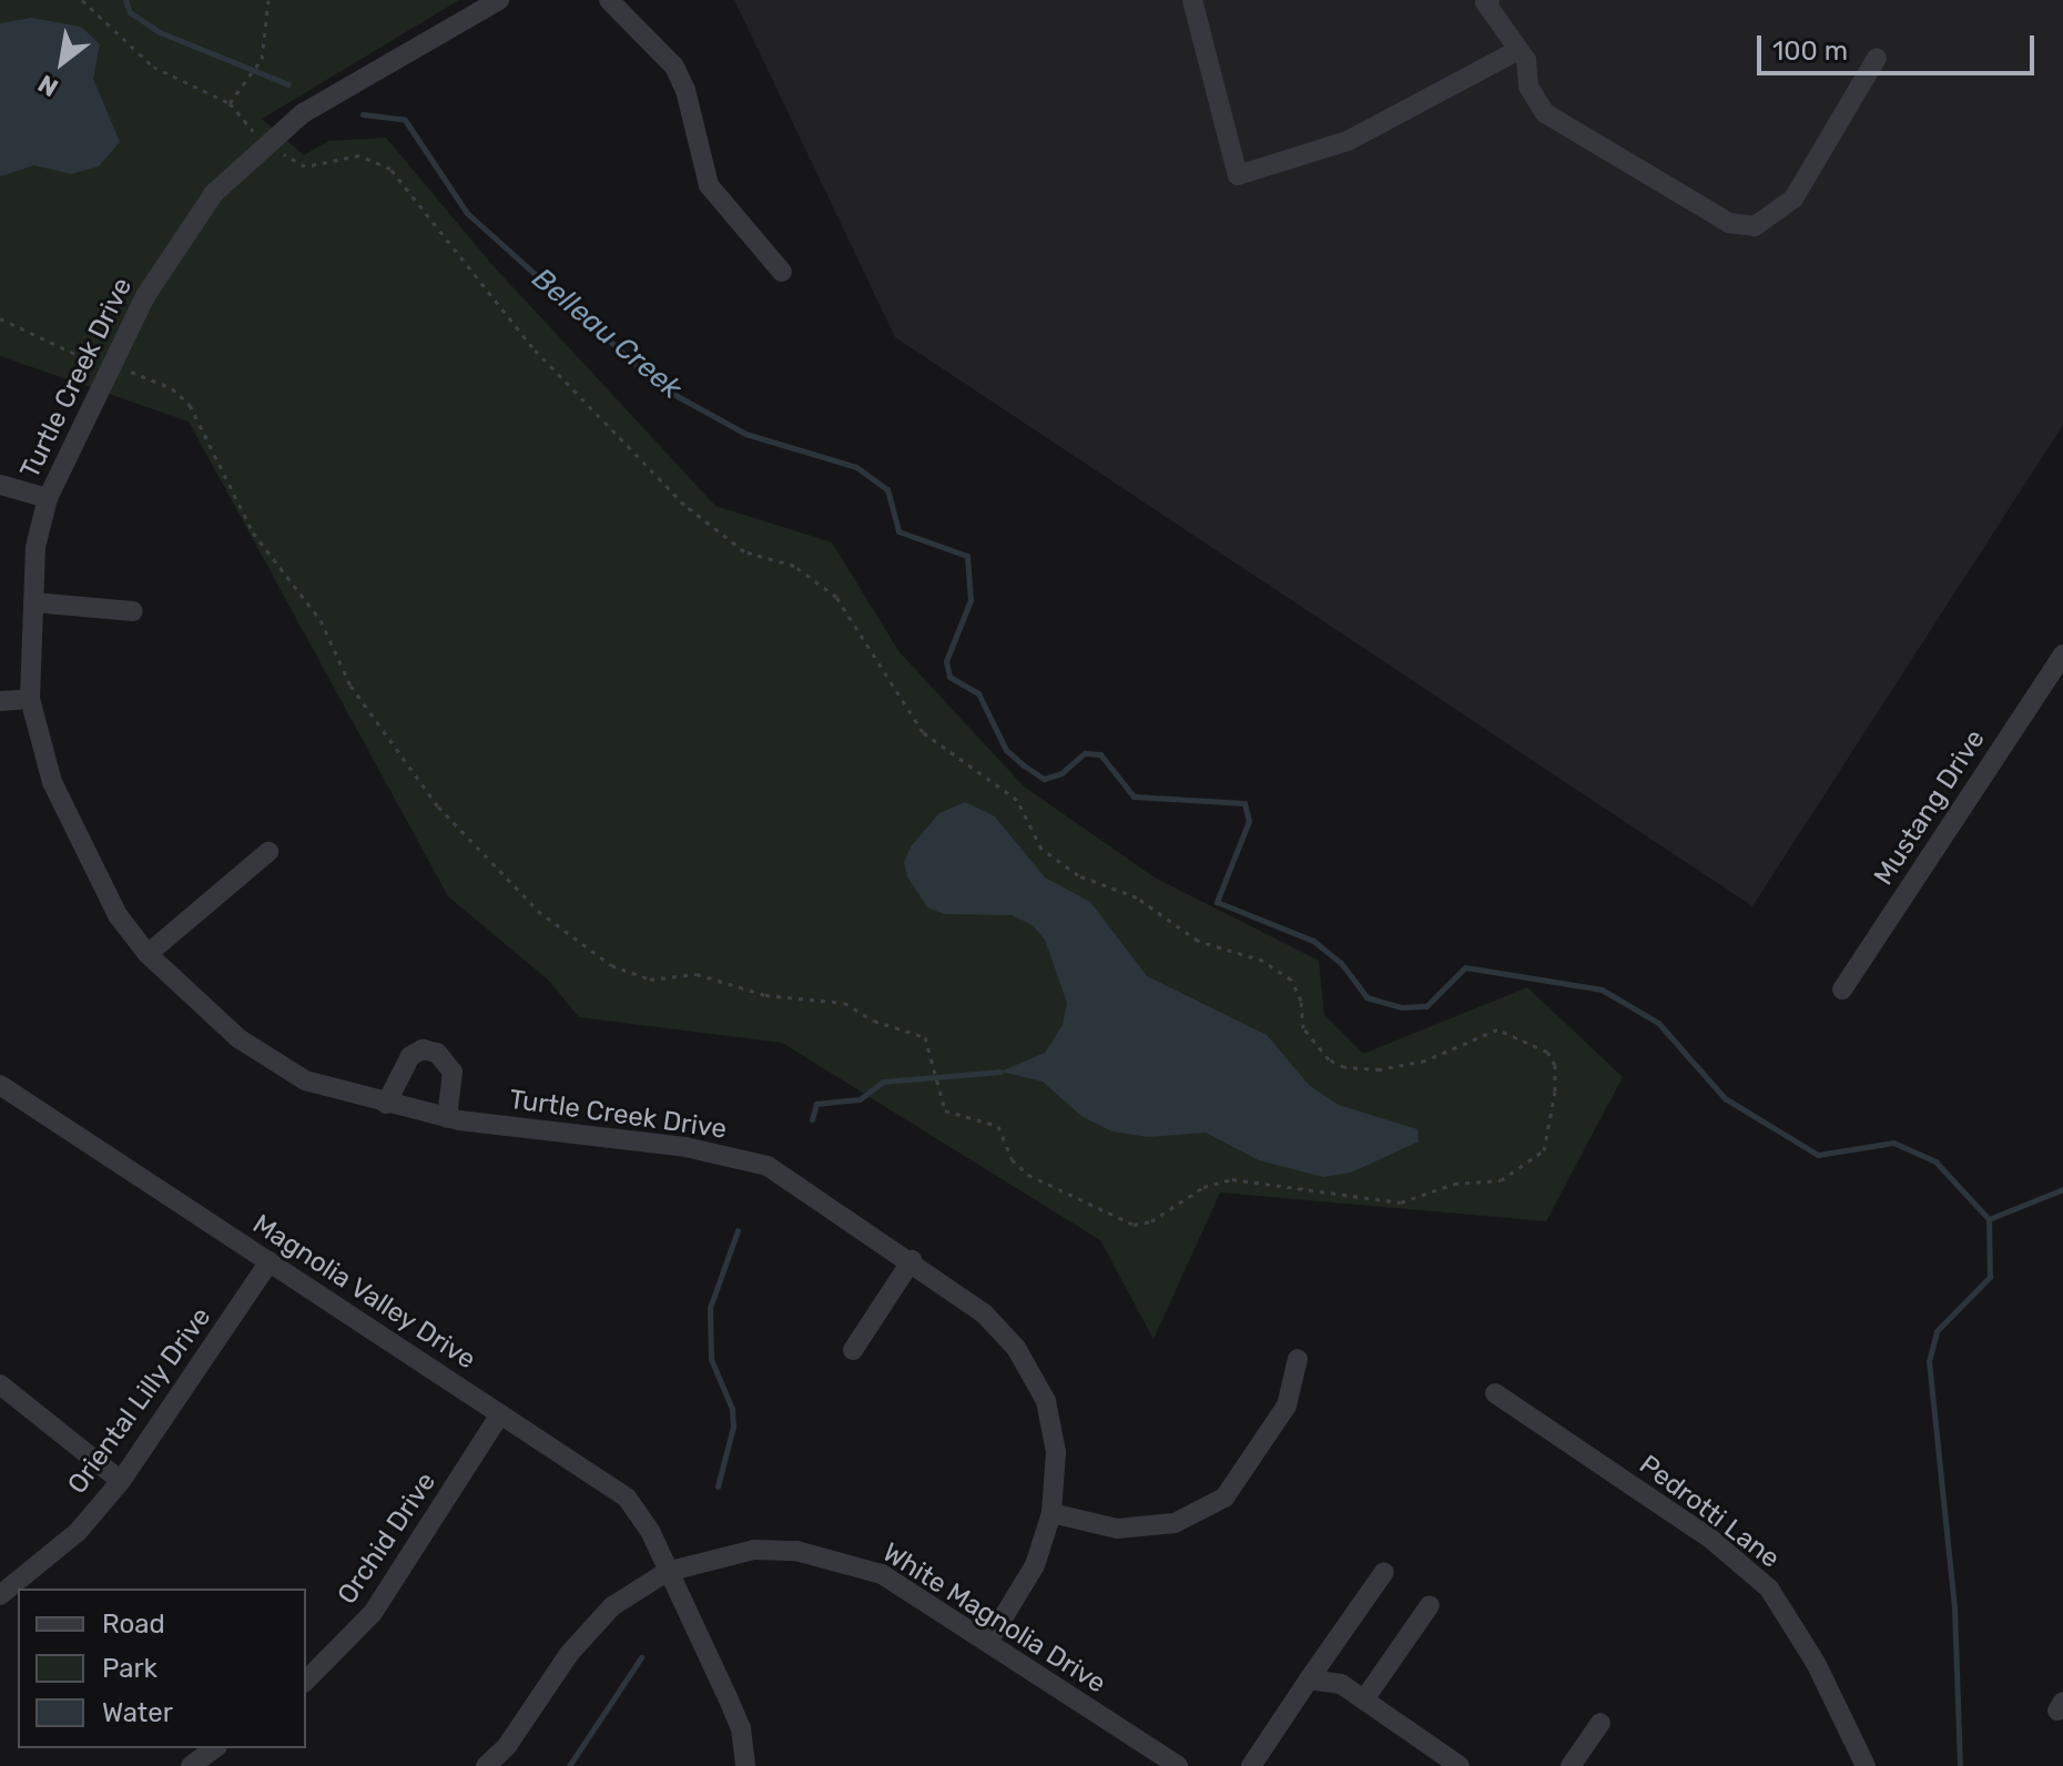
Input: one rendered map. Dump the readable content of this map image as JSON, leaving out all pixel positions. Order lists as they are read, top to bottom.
{
  "streets": {
    "street": [
      "Turtle Creek Drive",
      "Mustang Drive",
      "Magnolia Valley Drive",
      "Oriental Lilly Drive",
      "Pedrotti Lane",
      "Orchid Drive",
      "White Magnolia Drive"
    ]
  },
  "crossings": [
    ["Turtle Creek Drive", "White Magnolia Drive"],
    ["Magnolia Valley Drive", "Oriental Lilly Drive"],
    ["Magnolia Valley Drive", "Orchid Drive"],
    ["Magnolia Valley Drive", "White Magnolia Drive"]
  ],
  "water": ["Belleau Creek"],
  "legend": ["Road", "Park", "Water"],
  "scale_bar": "100 m",
  "north": "bottom left"
}
